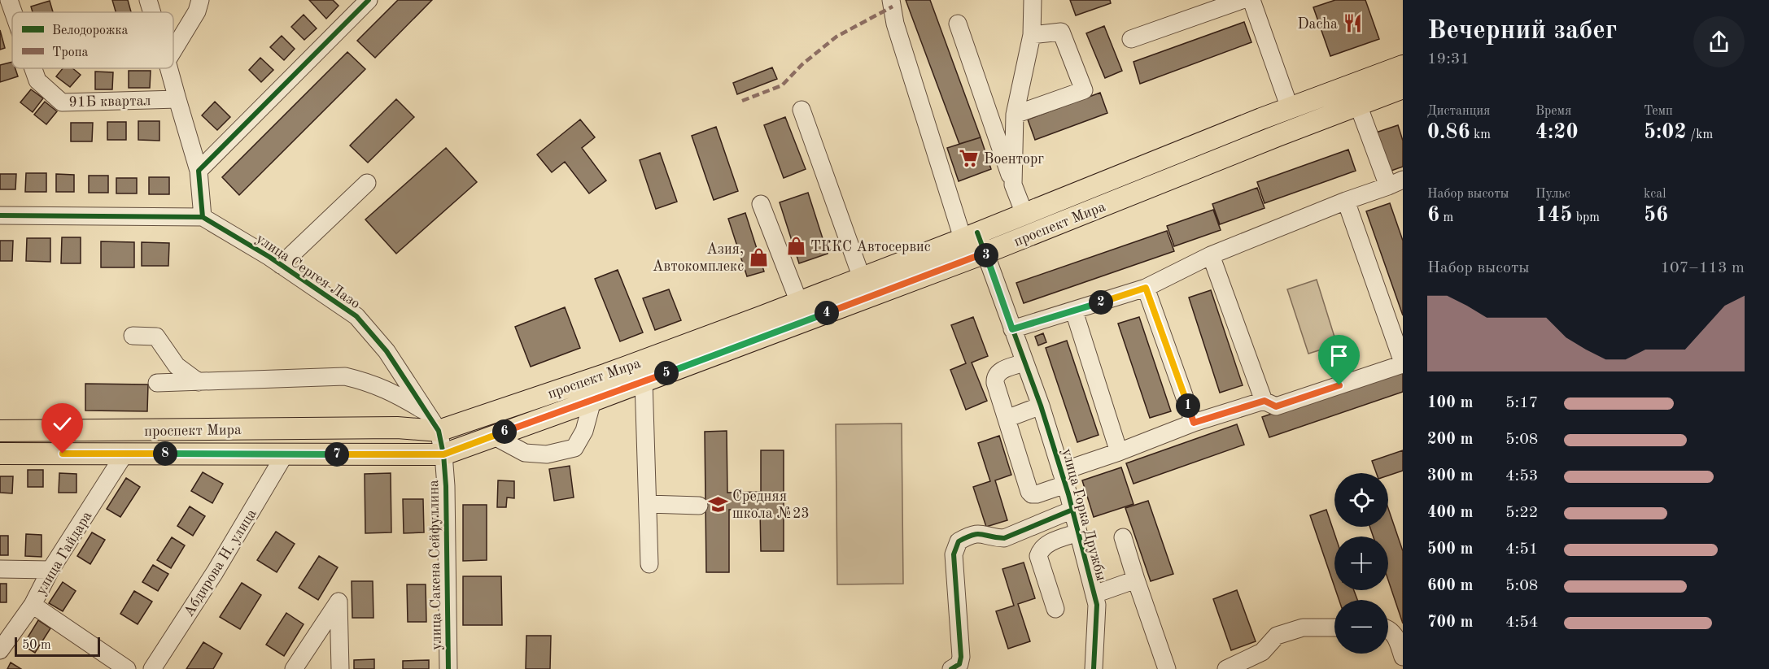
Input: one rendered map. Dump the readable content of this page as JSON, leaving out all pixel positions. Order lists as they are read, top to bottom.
{
  "streets": {
    "main road": ["проспект Мира"],
    "street": [
      "91Б квартал",
      "улица Сергея Лазо",
      "улица Горка Дружбы",
      "улица Гайдара",
      "Абдирова Н. улица",
      "улица Сакена Сейфуллина"
    ]
  },
  "crossings": [
    ["проспект Мира", "улица Сергея Лазо"],
    ["проспект Мира", "улица Горка Дружбы"],
    ["проспект Мира", "улица Гайдара"],
    ["проспект Мира", "Абдирова Н. улица"],
    ["проспект Мира", "улица Сакена Сейфуллина"],
    ["улица Сергея Лазо", "улица Сакена Сейфуллина"]
  ],
  "places": {
    "restaurant": ["Dacha"],
    "supermarket": ["Военторг"],
    "shop": ["ТККС Автосервис", "Азия, Автокомплекс"],
    "school or university": ["Средняя школа №23"]
  },
  "legend": ["Велодорожка", "Тропа"],
  "scale_bar": "50 m",
  "page": {
    "heading": ["Вечерний забег", "19:31"],
    "stats": [
      ["Дистанция", "0.86 km"],
      ["Время", "4:20"],
      ["Темп", "5:02 /km"],
      ["Набор высоты", "6 m"],
      ["Пульс", "145 bpm"],
      ["kcal", "56"]
    ],
    "pins": [
      "3",
      "2",
      "4",
      "5",
      "1",
      "6",
      "8",
      "7"
    ],
    "chart": ["Набор высоты", "107–113 m"],
    "list": [
      {
        "name": "100 m",
        "note": "5:17"
      },
      {
        "name": "200 m",
        "note": "5:08"
      },
      {
        "name": "300 m",
        "note": "4:53"
      },
      {
        "name": "400 m",
        "note": "5:22"
      },
      {
        "name": "500 m",
        "note": "4:51"
      },
      {
        "name": "600 m",
        "note": "5:08"
      },
      {
        "name": "700 m",
        "note": "4:54"
      }
    ],
    "map_buttons": ["+", "−"],
    "scale": "50 m"
  }
}
